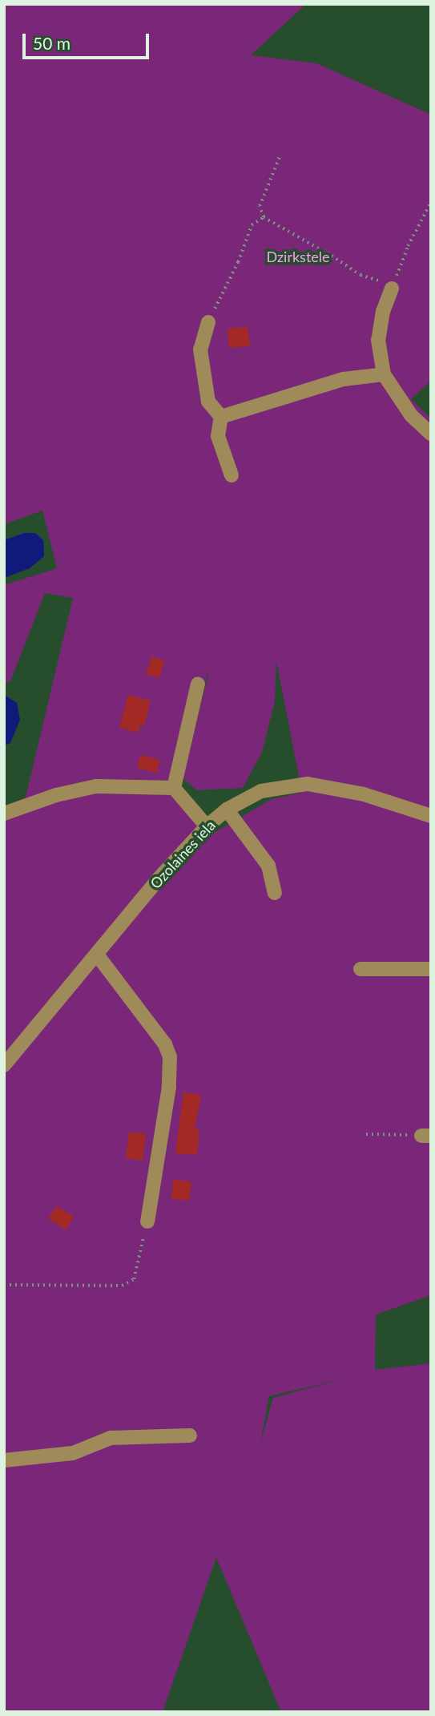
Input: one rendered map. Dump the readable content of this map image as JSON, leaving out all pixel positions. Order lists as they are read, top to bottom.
{
  "streets": {
    "street": ["Ozolaines iela"]
  },
  "parks": ["Dzirkstele"],
  "scale_bar": "50 m"
}
